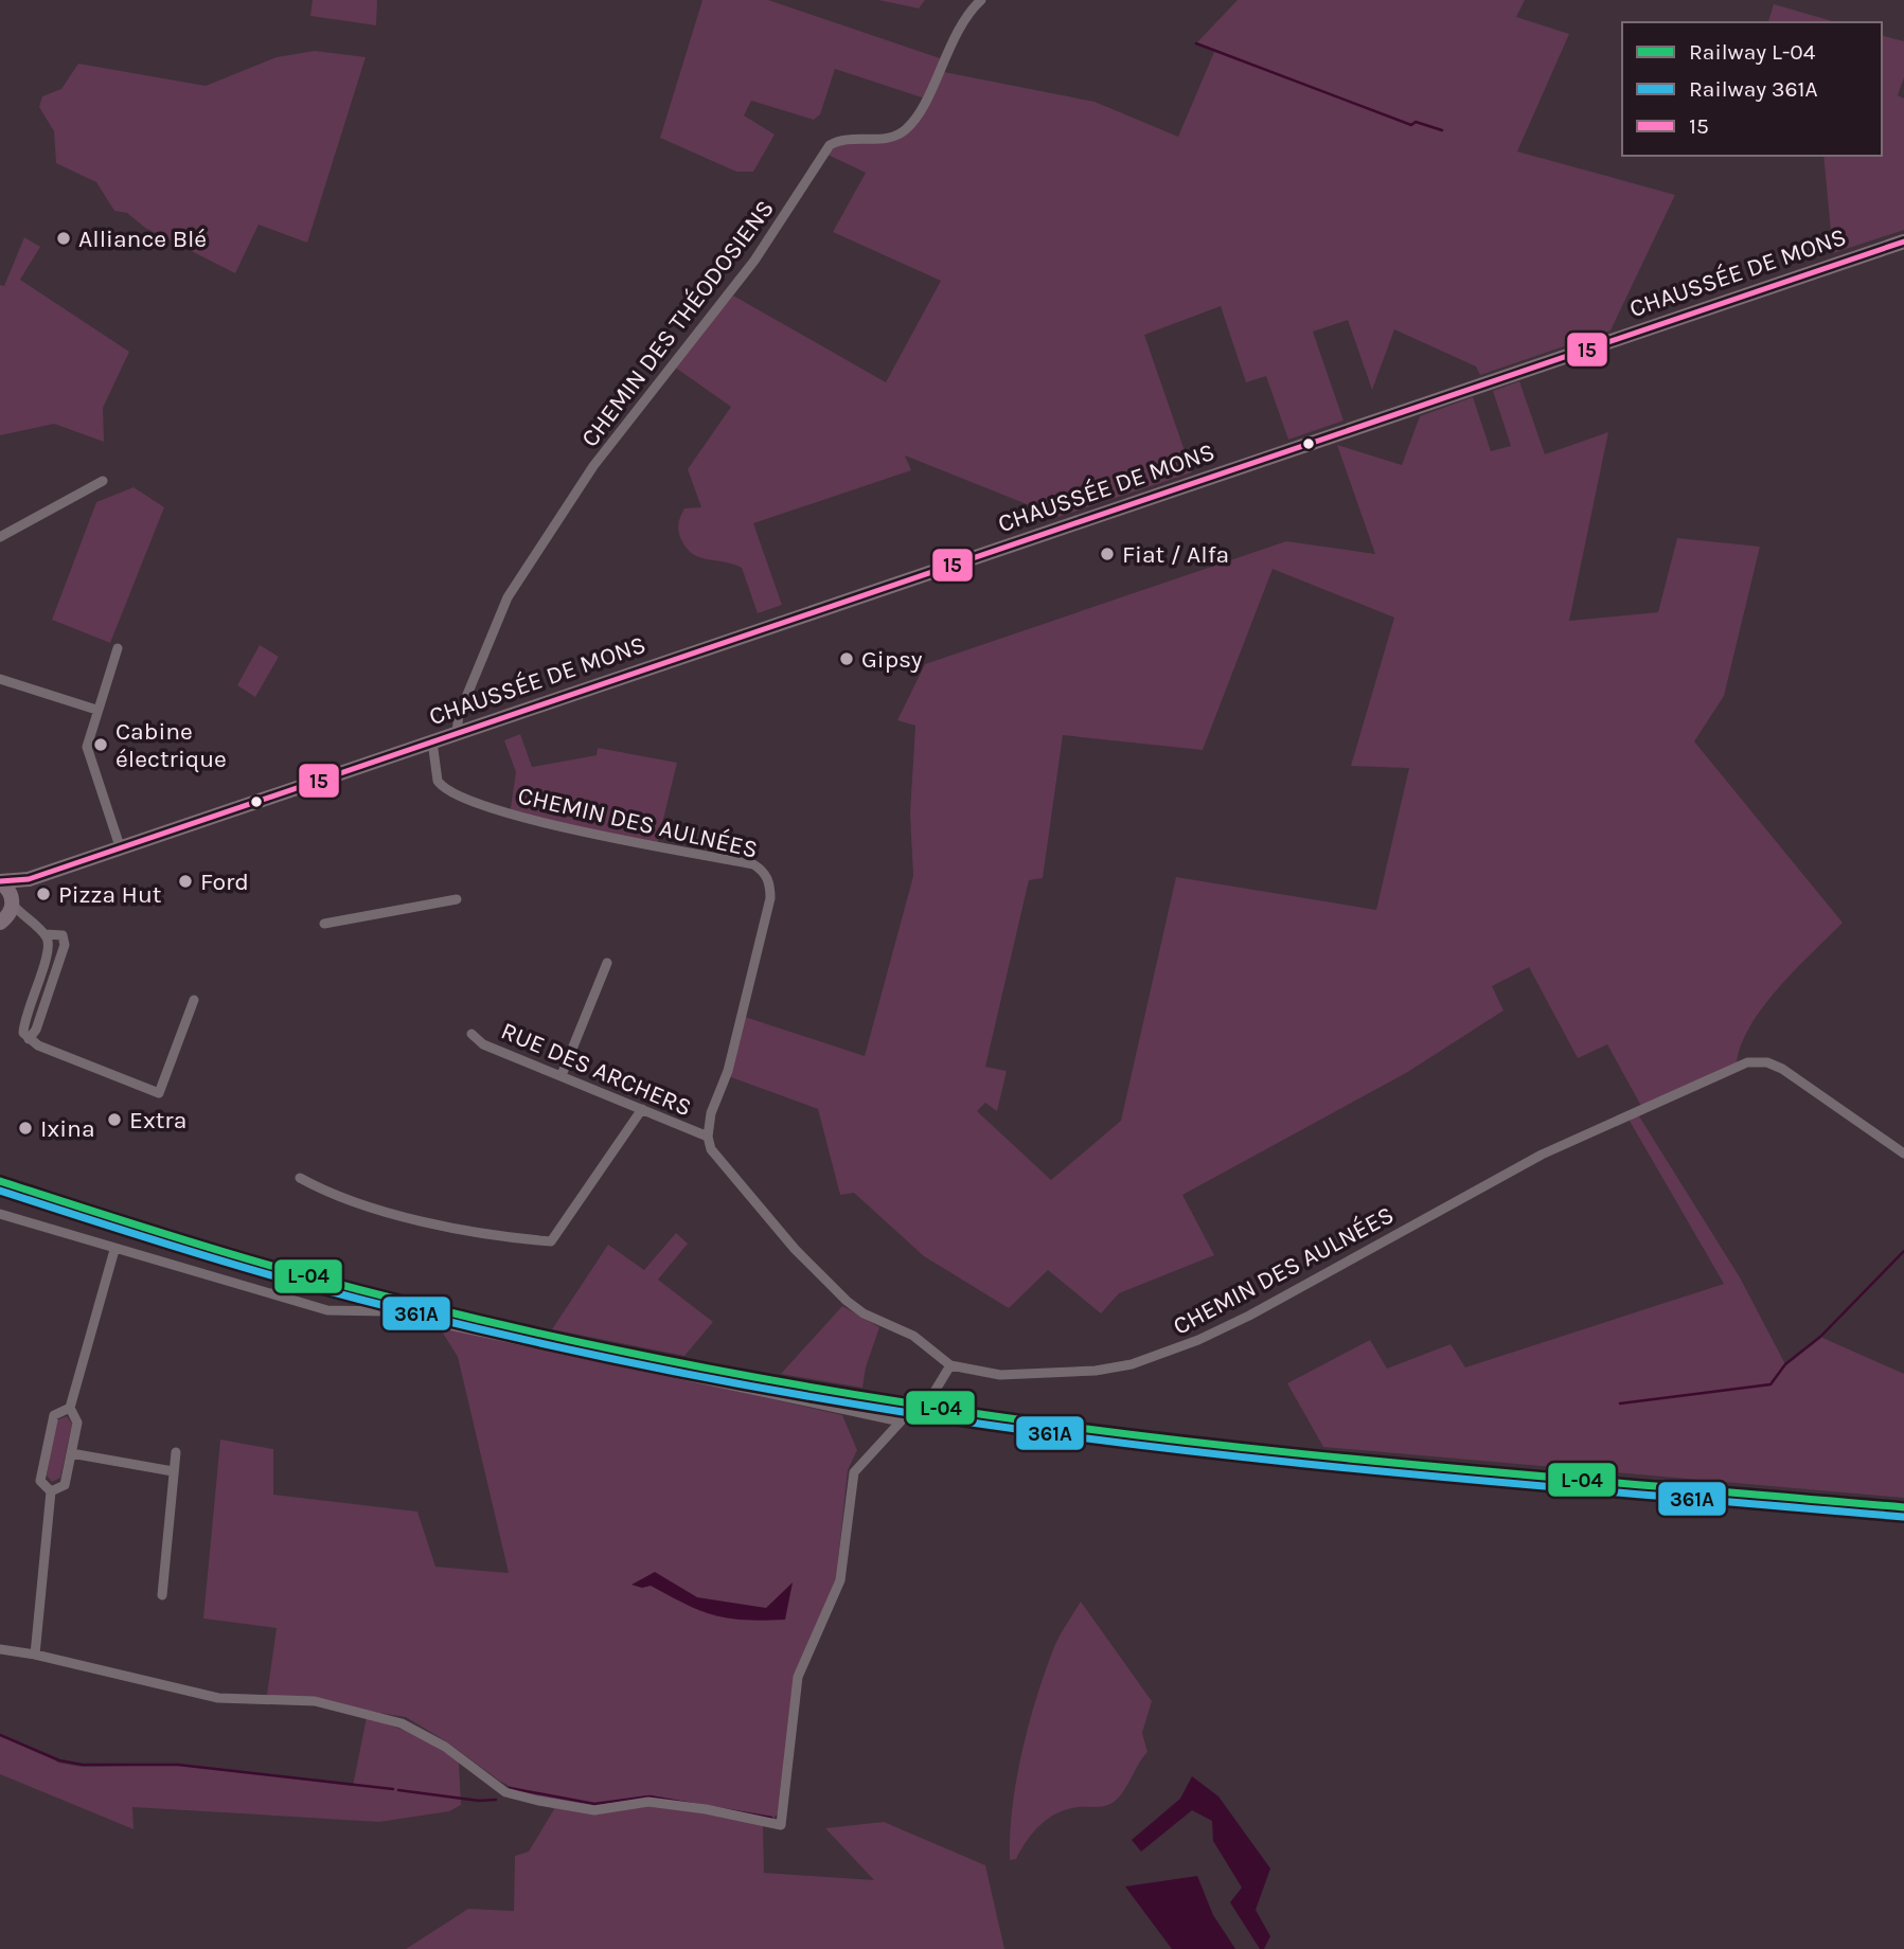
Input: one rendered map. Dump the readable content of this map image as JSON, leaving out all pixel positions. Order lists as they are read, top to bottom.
{
  "streets": {
    "main road": ["CHAUSSÉE DE MONS"],
    "street": ["CHEMIN DES THÉODOSIENS", "CHEMIN DES AULNÉES", "RUE DES ARCHERS"]
  },
  "crossings": [
    ["CHAUSSÉE DE MONS", "CHEMIN DES THÉODOSIENS"],
    ["CHAUSSÉE DE MONS", "CHEMIN DES AULNÉES"],
    ["CHEMIN DES AULNÉES", "RUE DES ARCHERS"]
  ],
  "places": [
    "Alliance Blé",
    "Fiat / Alfa",
    "Gipsy",
    "Cabine électrique",
    "Ford",
    "Pizza Hut",
    "Extra",
    "Ixina"
  ],
  "lines": ["transit line 15", "rail line L-04", "rail line 361A"],
  "legend": ["Railway L-04", "Railway 361A", "15"]
}
